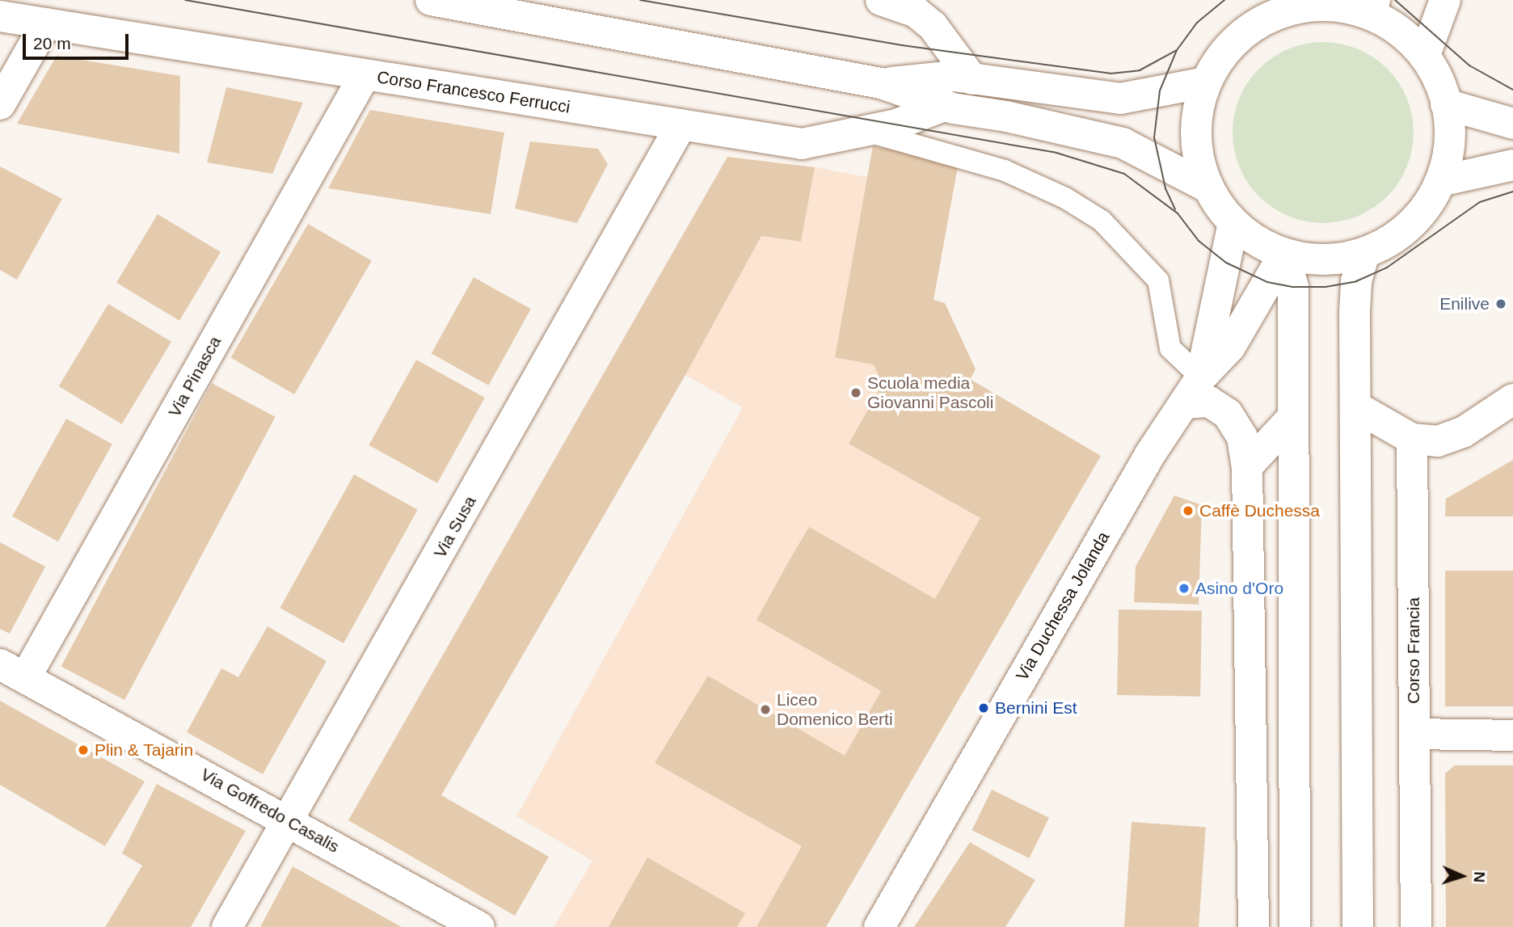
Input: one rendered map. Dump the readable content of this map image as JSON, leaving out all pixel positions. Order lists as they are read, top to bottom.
{
  "streets": {
    "street": [
      "Corso Francesco Ferrucci",
      "Via Pinasca",
      "Via Susa",
      "Via Duchessa Jolanda",
      "Corso Francia",
      "Via Goffredo Casalis"
    ]
  },
  "crossings": [
    ["Corso Francesco Ferrucci", "Via Pinasca"],
    ["Corso Francesco Ferrucci", "Via Susa"],
    ["Via Pinasca", "Via Goffredo Casalis"],
    ["Via Susa", "Via Goffredo Casalis"]
  ],
  "places": [
    "Enilive",
    "Scuola media Giovanni Pascoli",
    "Caffè Duchessa",
    "Asino d'Oro",
    "Bernini Est",
    "Liceo Domenico Berti",
    "Plin & Tajarin"
  ],
  "scale_bar": "20 m",
  "north": "right"
}
